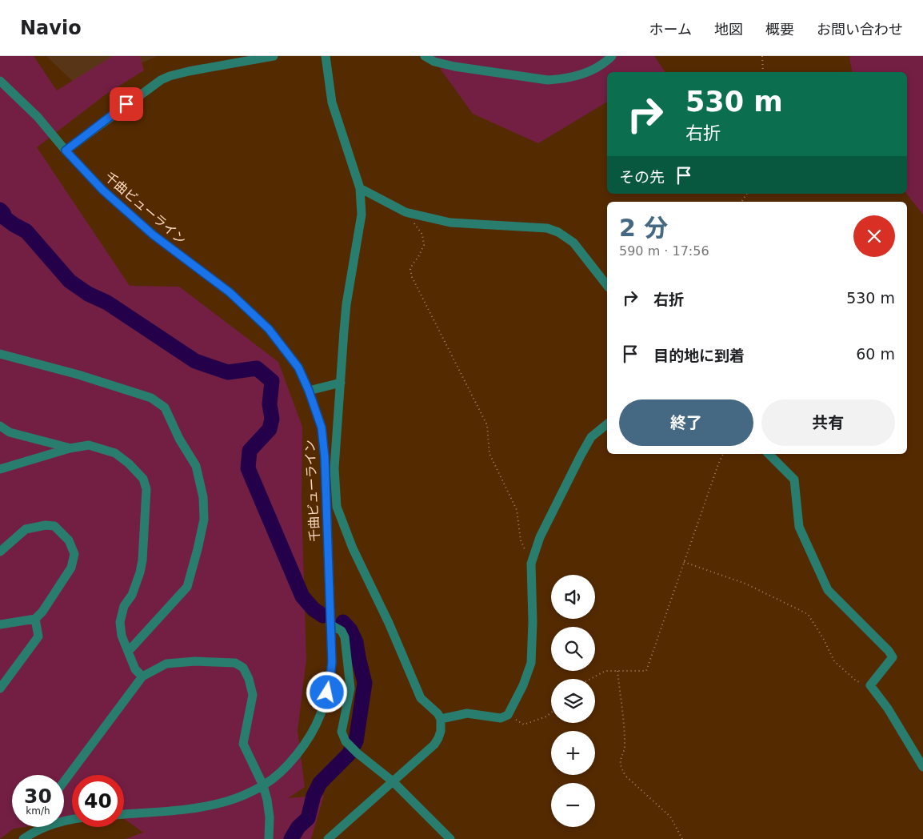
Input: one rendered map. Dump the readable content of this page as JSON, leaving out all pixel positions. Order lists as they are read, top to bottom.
{
  "streets": {
    "street": ["千曲ビューライン"]
  },
  "page": {
    "header": "Navio",
    "nav": [
      "ホーム",
      "地図",
      "概要",
      "お問い合わせ"
    ],
    "turn": ["530 m", "右折"],
    "then": "その先",
    "heading": ["2 分", "590 m · 17:56"],
    "list": [
      {
        "name": "右折",
        "value": "530 m"
      },
      {
        "name": "目的地に到着",
        "value": "60 m"
      }
    ],
    "buttons": ["終了", "共有"],
    "map_buttons": ["+", "−"],
    "speed": "30 km/h",
    "limit": "40"
  }
}
